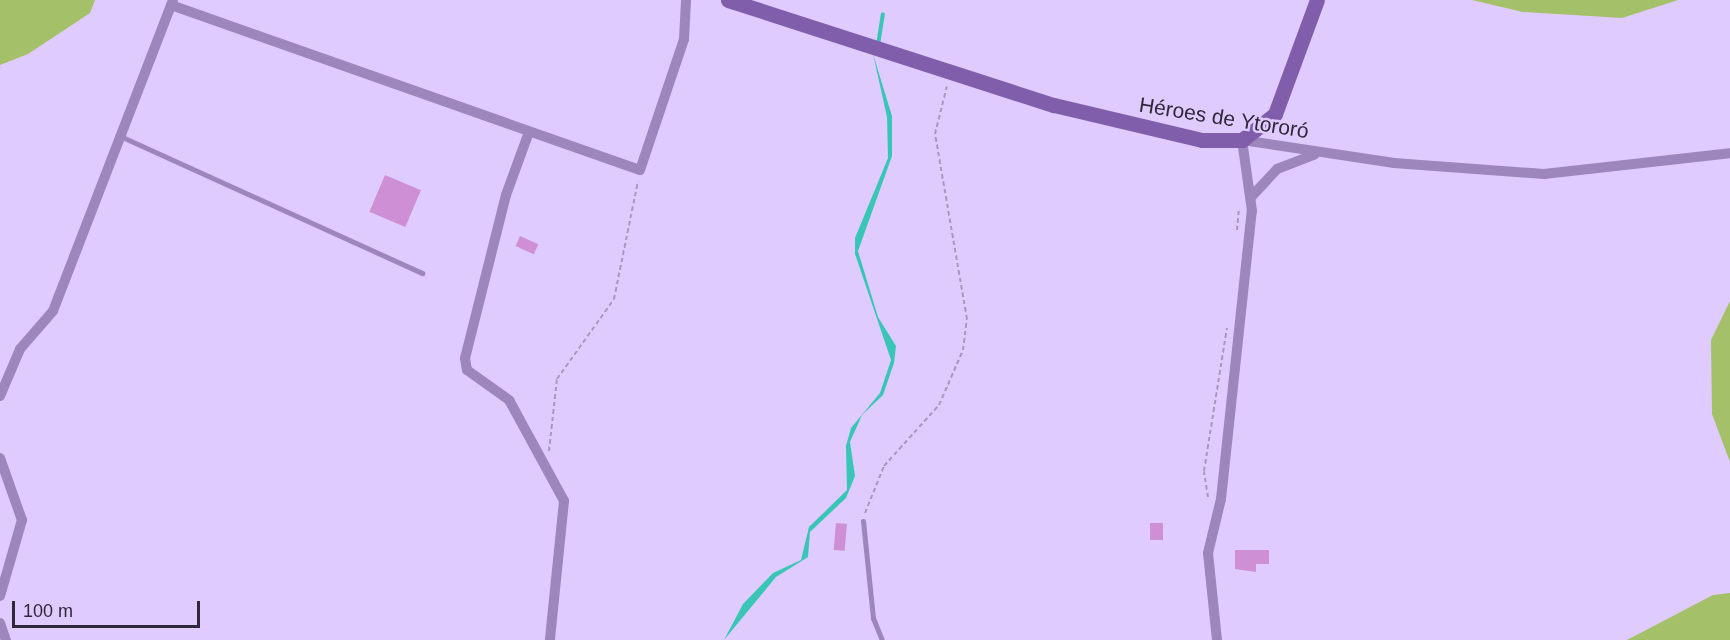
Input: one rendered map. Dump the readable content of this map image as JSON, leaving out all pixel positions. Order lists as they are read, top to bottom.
{
  "streets": {
    "main road": ["Héroes de Ytororó"]
  },
  "scale_bar": "100 m"
}
